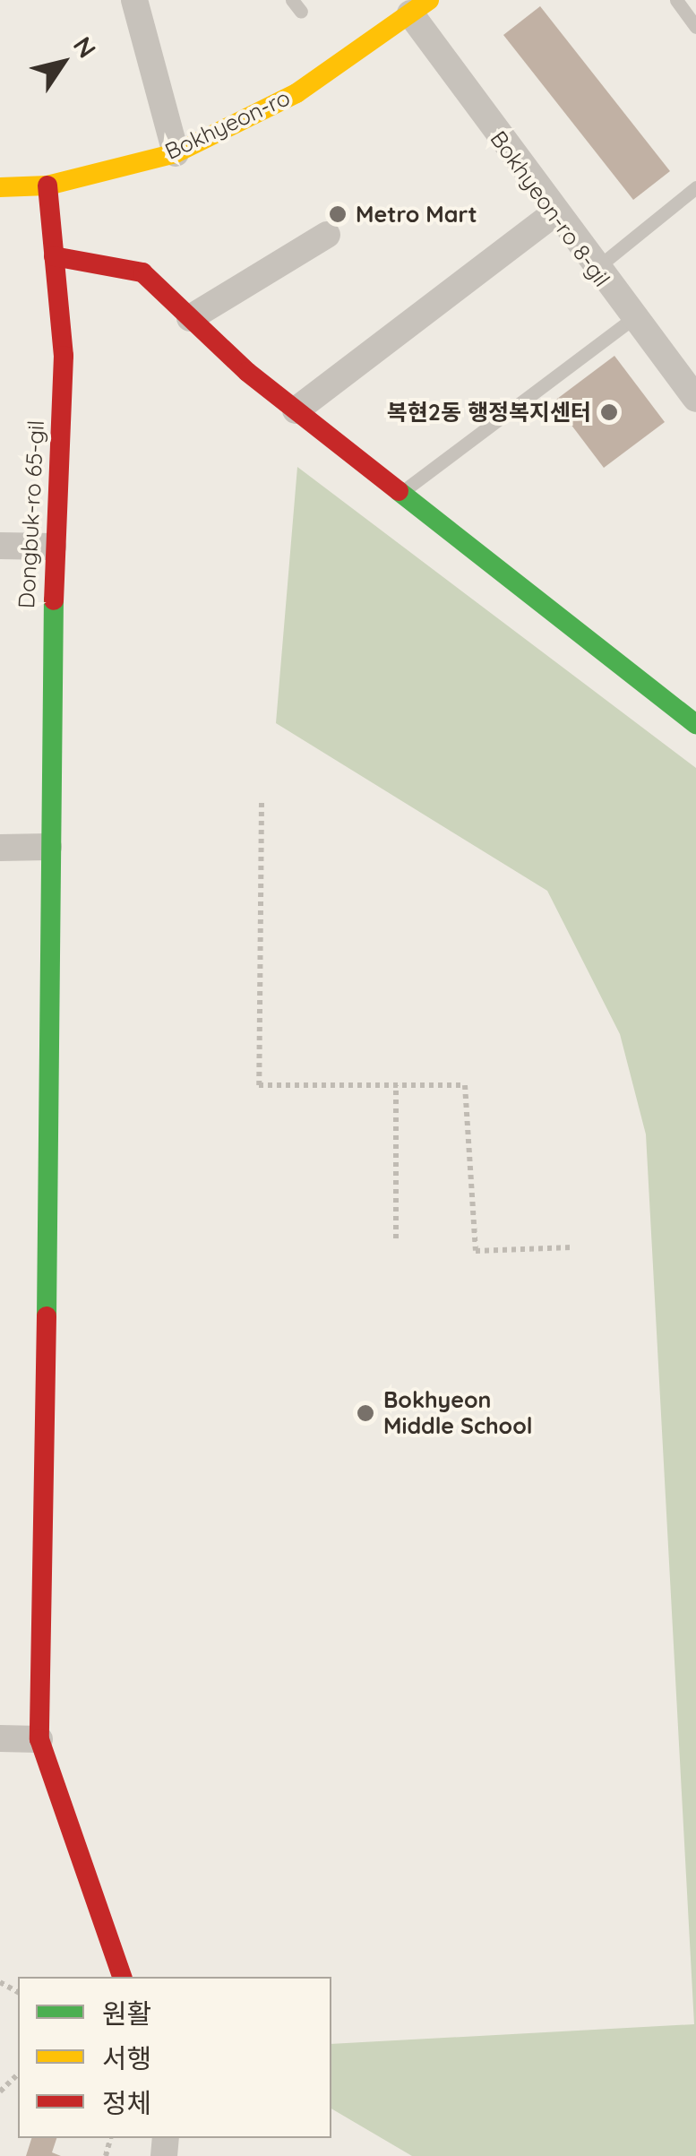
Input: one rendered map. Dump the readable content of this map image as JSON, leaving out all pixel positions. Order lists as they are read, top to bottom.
{
  "streets": {
    "street": ["Bokhyeon-ro", "Bokhyeon-ro 8-gil", "Dongbuk-ro 65-gil"]
  },
  "crossings": [
    ["Bokhyeon-ro", "Bokhyeon-ro 8-gil"],
    ["Bokhyeon-ro", "Dongbuk-ro 65-gil"]
  ],
  "places": ["Metro Mart", "복현2동 행정복지센터", "Bokhyeon Middle School"],
  "legend": ["원활", "서행", "정체"],
  "north": "top right"
}
